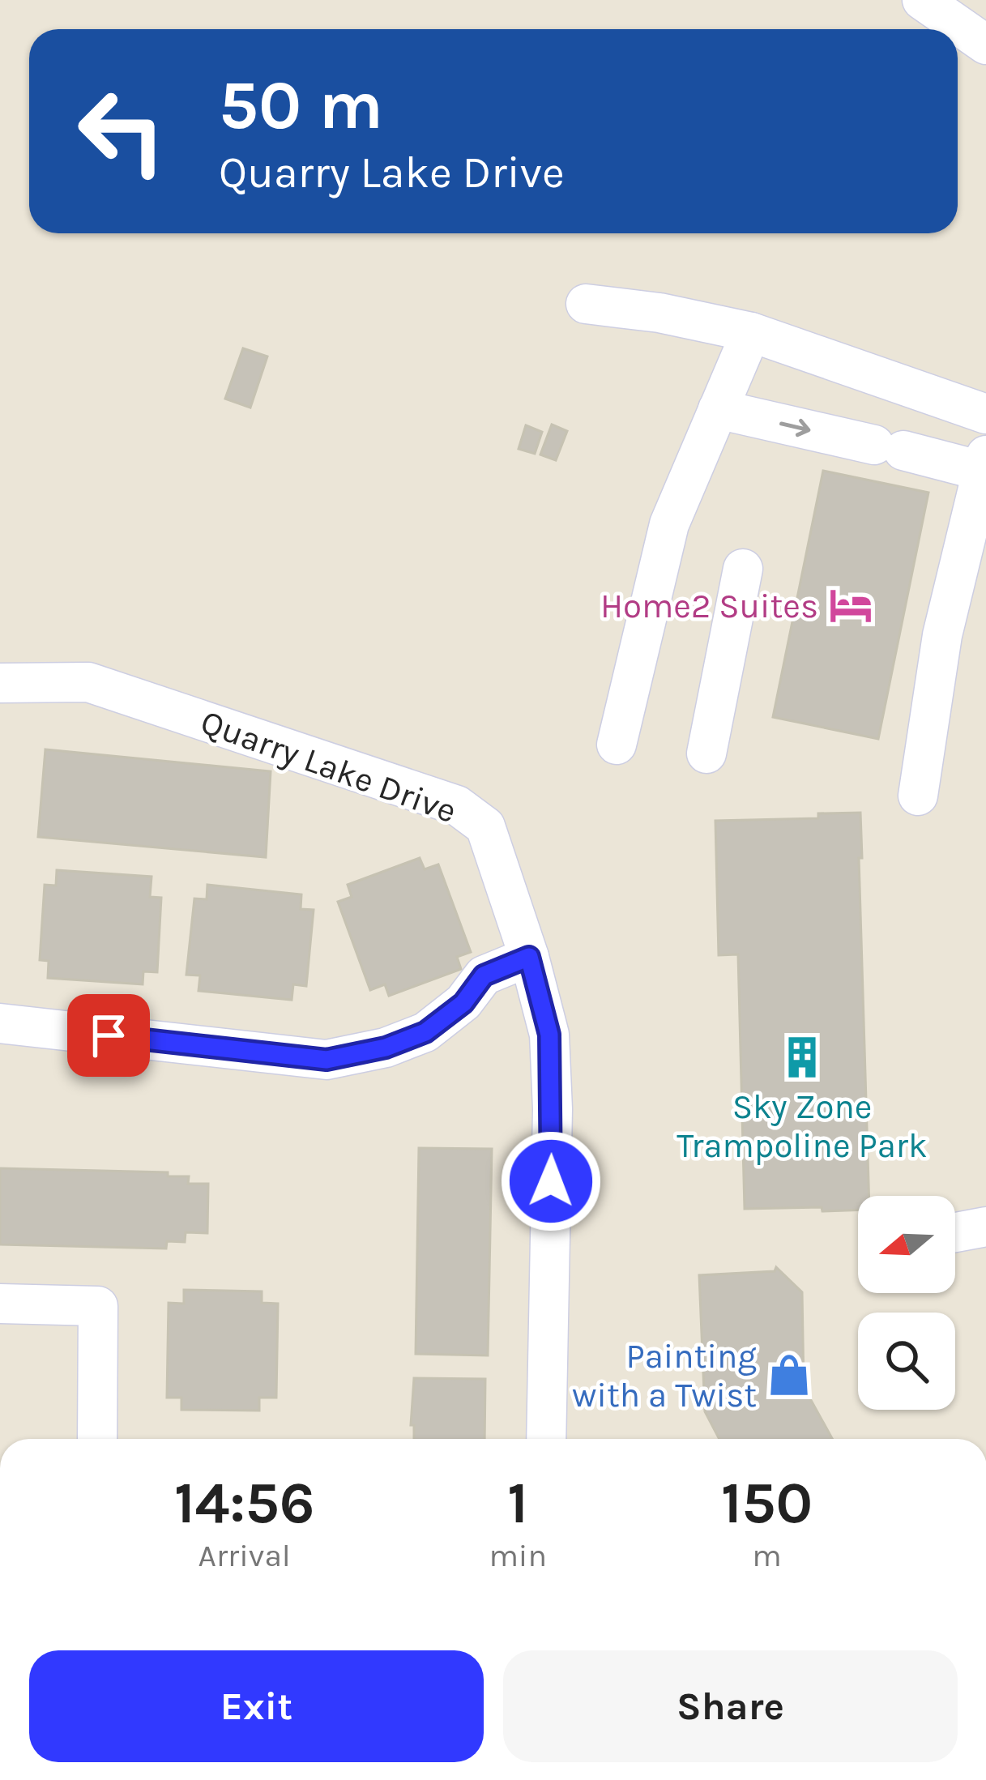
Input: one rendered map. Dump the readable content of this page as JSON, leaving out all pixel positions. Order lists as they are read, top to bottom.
{
  "streets": {
    "street": ["Quarry Lake Drive"]
  },
  "places": {
    "hotel": ["Home2 Suites"],
    "building": ["Sky Zone Trampoline Park"],
    "shop": ["Painting with a Twist"]
  },
  "north": "left",
  "page": {
    "turn": ["50 m", "Quarry Lake Drive"],
    "eta": [
      "14:56",
      "Arrival",
      "1",
      "min",
      "150",
      "m"
    ],
    "buttons": ["Exit", "Share"]
  }
}
